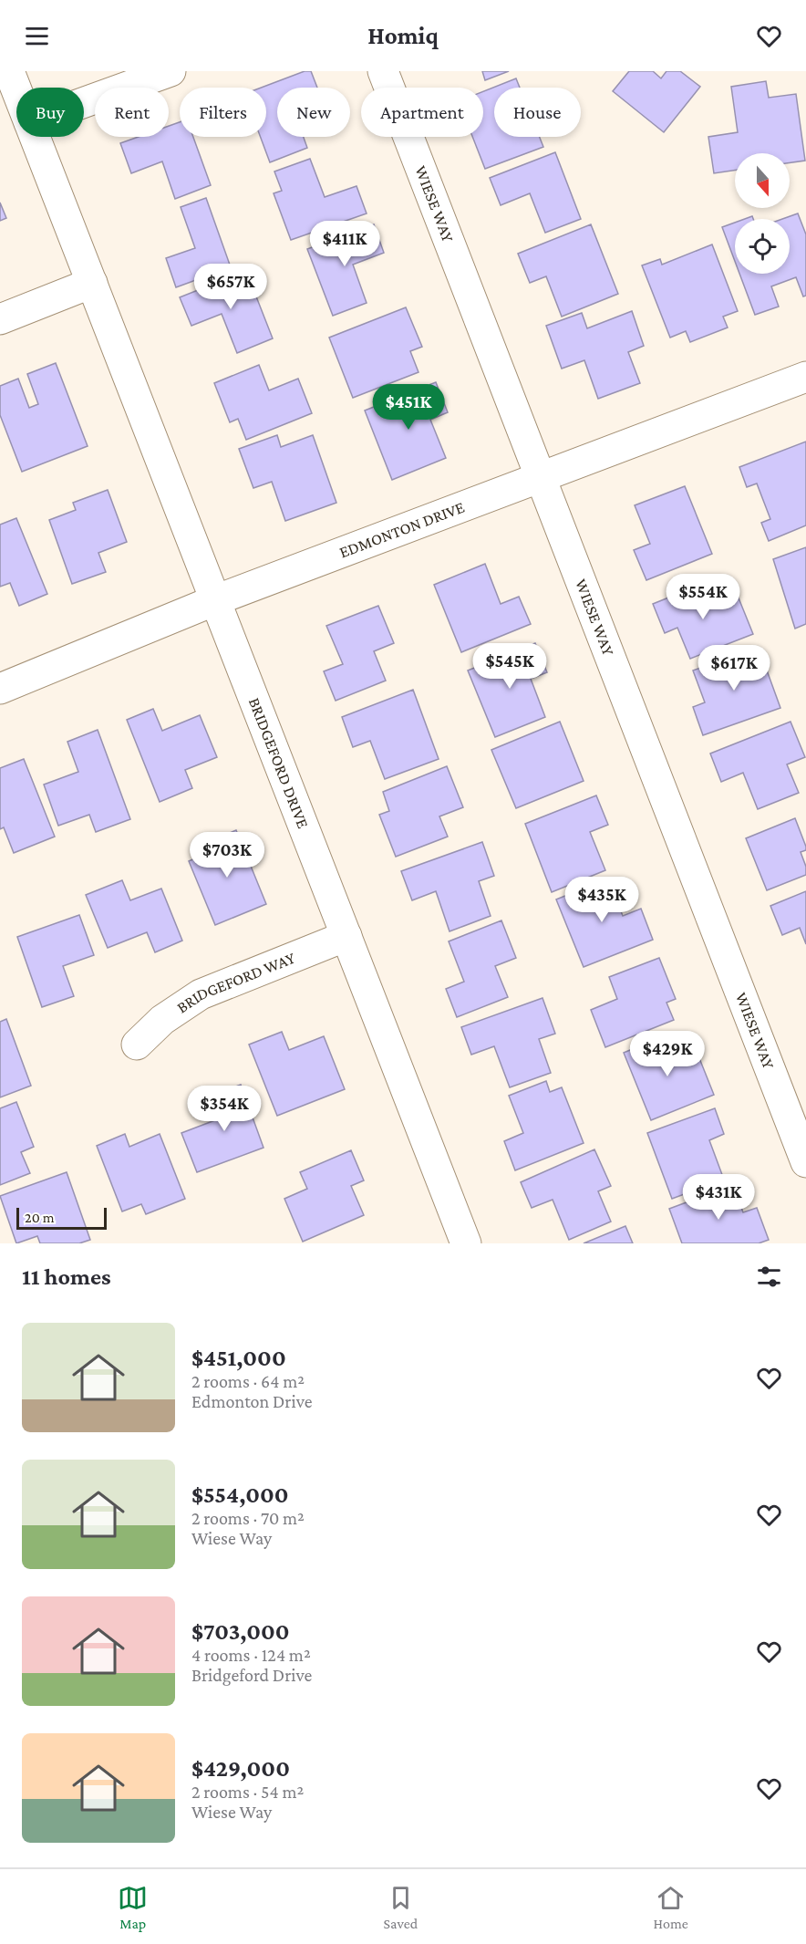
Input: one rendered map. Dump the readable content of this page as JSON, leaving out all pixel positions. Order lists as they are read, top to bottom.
{
  "streets": {
    "street": [
      "WIESE WAY",
      "EDMONTON DRIVE",
      "BRIDGEFORD DRIVE",
      "BRIDGEFORD WAY"
    ]
  },
  "crossings": [
    ["WIESE WAY", "EDMONTON DRIVE"],
    ["EDMONTON DRIVE", "BRIDGEFORD DRIVE"],
    ["BRIDGEFORD DRIVE", "BRIDGEFORD WAY"]
  ],
  "scale_bar": "20 m",
  "north": "bottom",
  "page": {
    "header": "Homiq",
    "chip": [
      "Buy",
      "Rent",
      "Filters",
      "New",
      "Apartment",
      "House"
    ],
    "price": [
      "$411K",
      "$657K",
      "$451K",
      "$554K",
      "$545K",
      "$617K",
      "$703K",
      "$435K",
      "$429K",
      "$354K",
      "$431K"
    ],
    "scale": "20 m",
    "heading": "11 homes",
    "list": [
      {
        "name": "$451,000",
        "note": "2 rooms · 64 m² · Edmonton Drive"
      },
      {
        "name": "$554,000",
        "note": "2 rooms · 70 m² · Wiese Way"
      },
      {
        "name": "$703,000",
        "note": "4 rooms · 124 m² · Bridgeford Drive"
      },
      {
        "name": "$429,000",
        "note": "2 rooms · 54 m² · Wiese Way"
      }
    ],
    "tabs": ["Map", "Saved", "Home"]
  }
}
